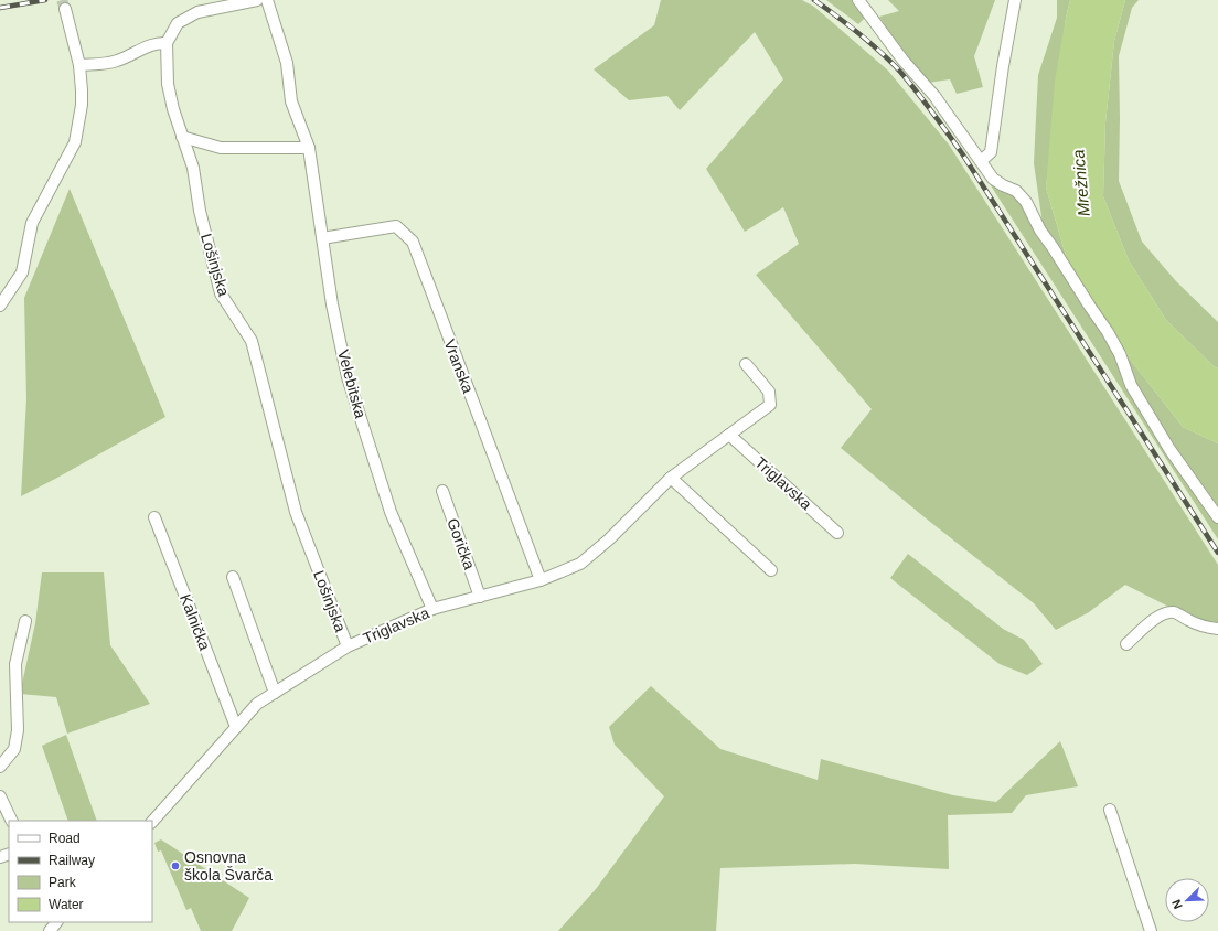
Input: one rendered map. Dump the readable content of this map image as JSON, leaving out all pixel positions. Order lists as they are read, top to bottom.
{
  "streets": {
    "street": [
      "Lošinjska",
      "Vranska",
      "Velebitska",
      "Triglavska",
      "Gorička",
      "Kalnička"
    ]
  },
  "crossings": [
    ["Lošinjska", "Triglavska"],
    ["Vranska", "Velebitska"],
    ["Vranska", "Triglavska"],
    ["Velebitska", "Triglavska"],
    ["Triglavska", "Gorička"],
    ["Triglavska", "Kalnička"]
  ],
  "water": ["Mrežnica"],
  "places": ["Osnovna škola Švarča"],
  "legend": [
    "Road",
    "Railway",
    "Park",
    "Water"
  ],
  "north": "bottom left"
}
